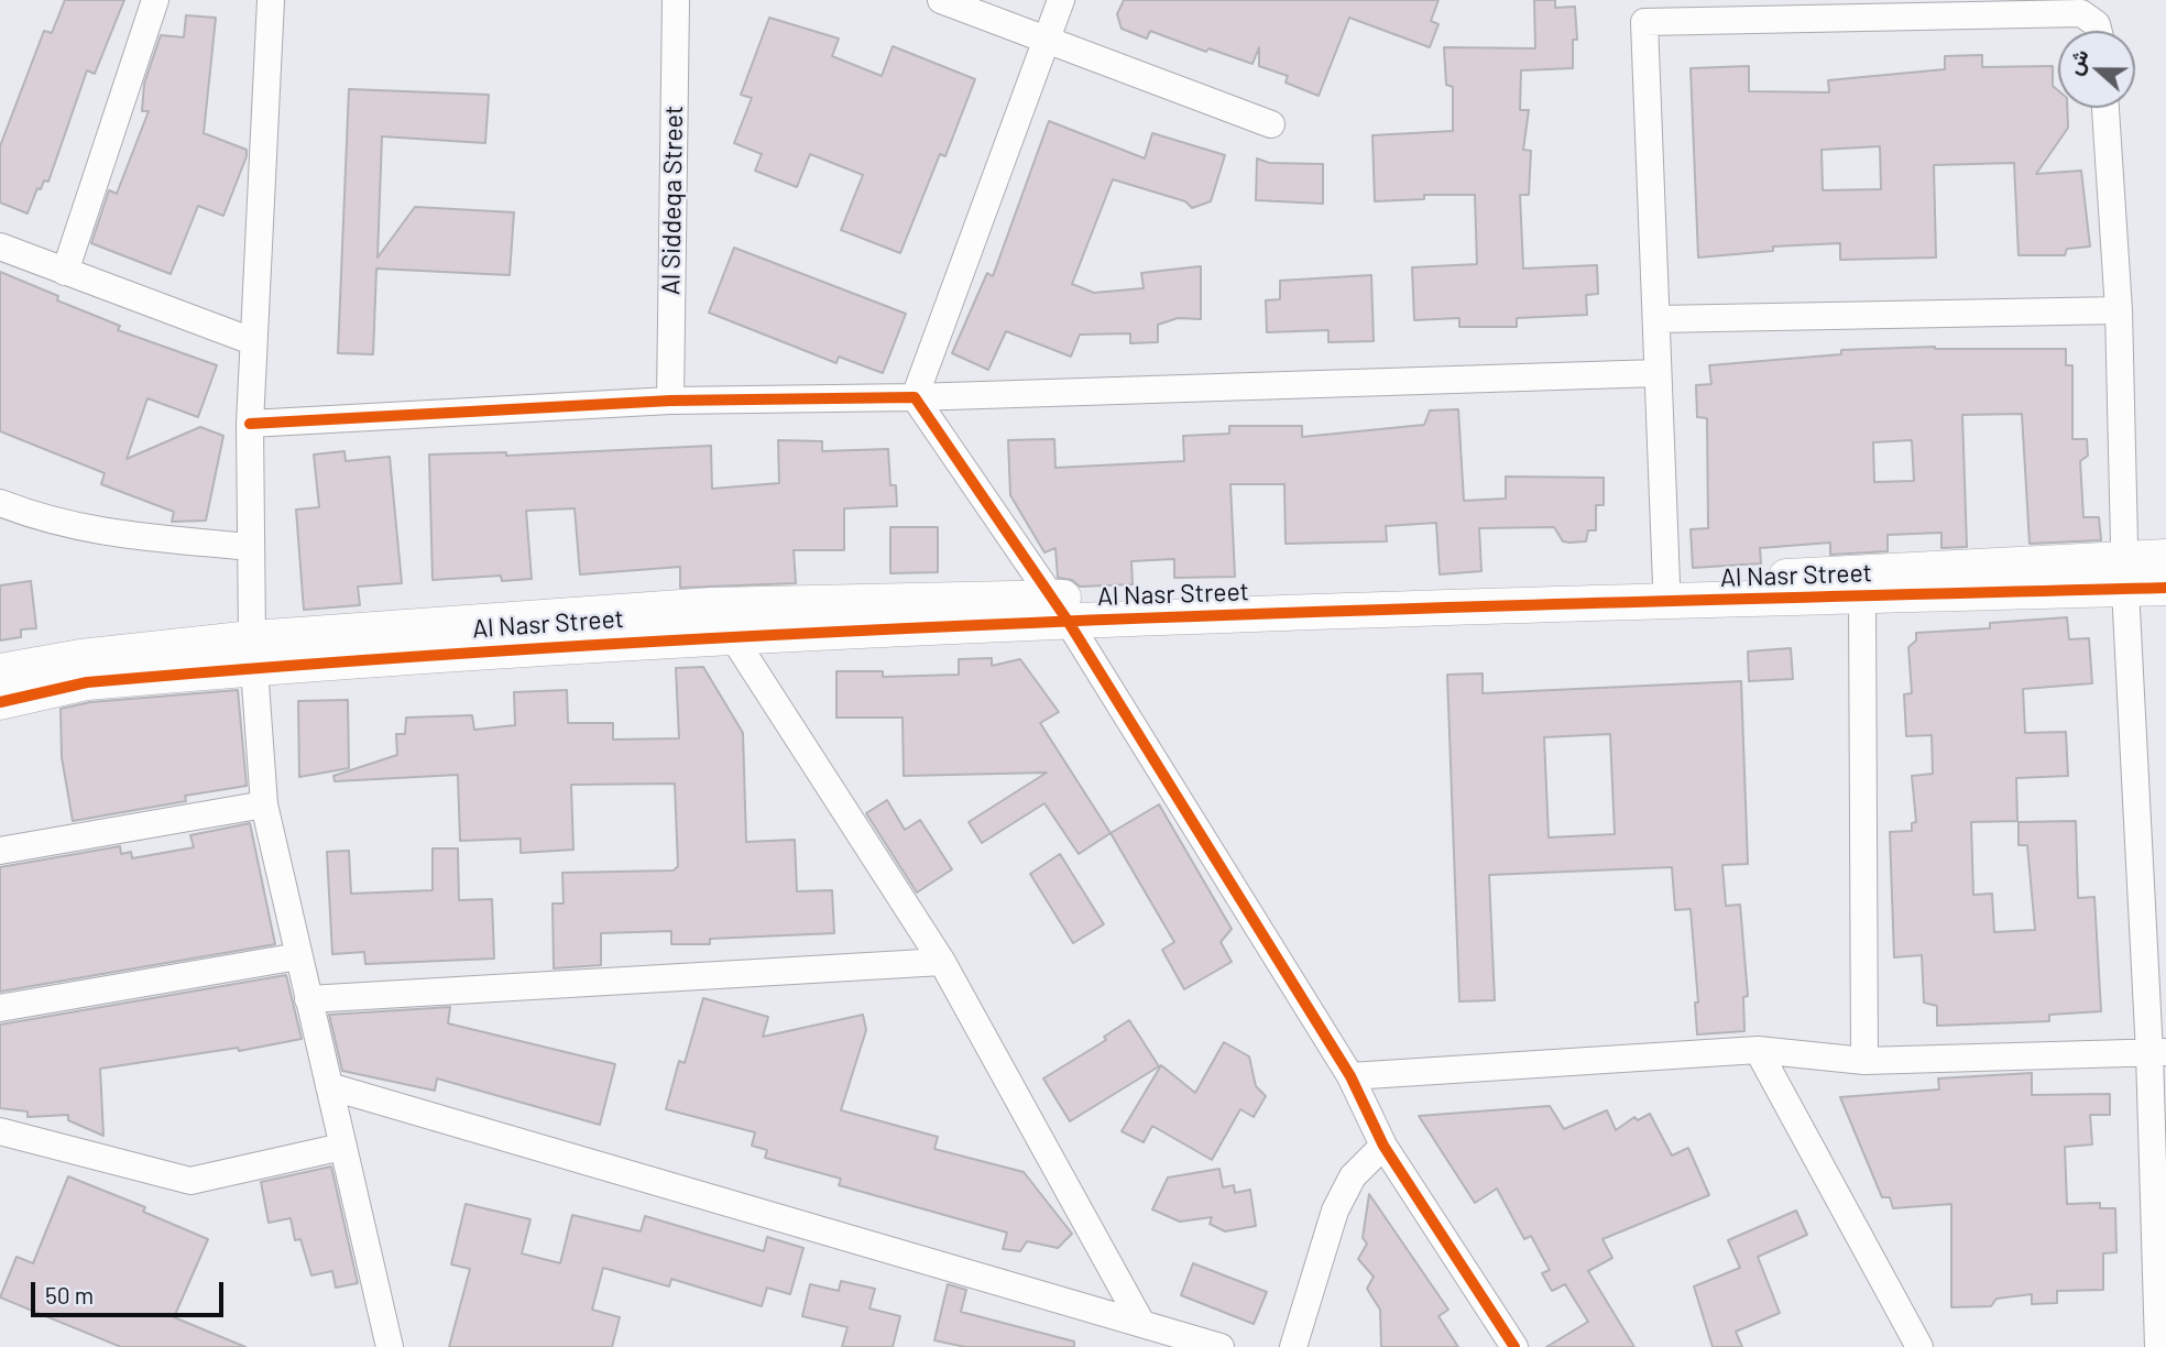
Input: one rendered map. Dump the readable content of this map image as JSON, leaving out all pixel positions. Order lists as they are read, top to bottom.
{
  "streets": {
    "street": ["Al Siddeqa Street", "Al Nasr Street"]
  },
  "scale_bar": "50 m",
  "north": "left"
}
